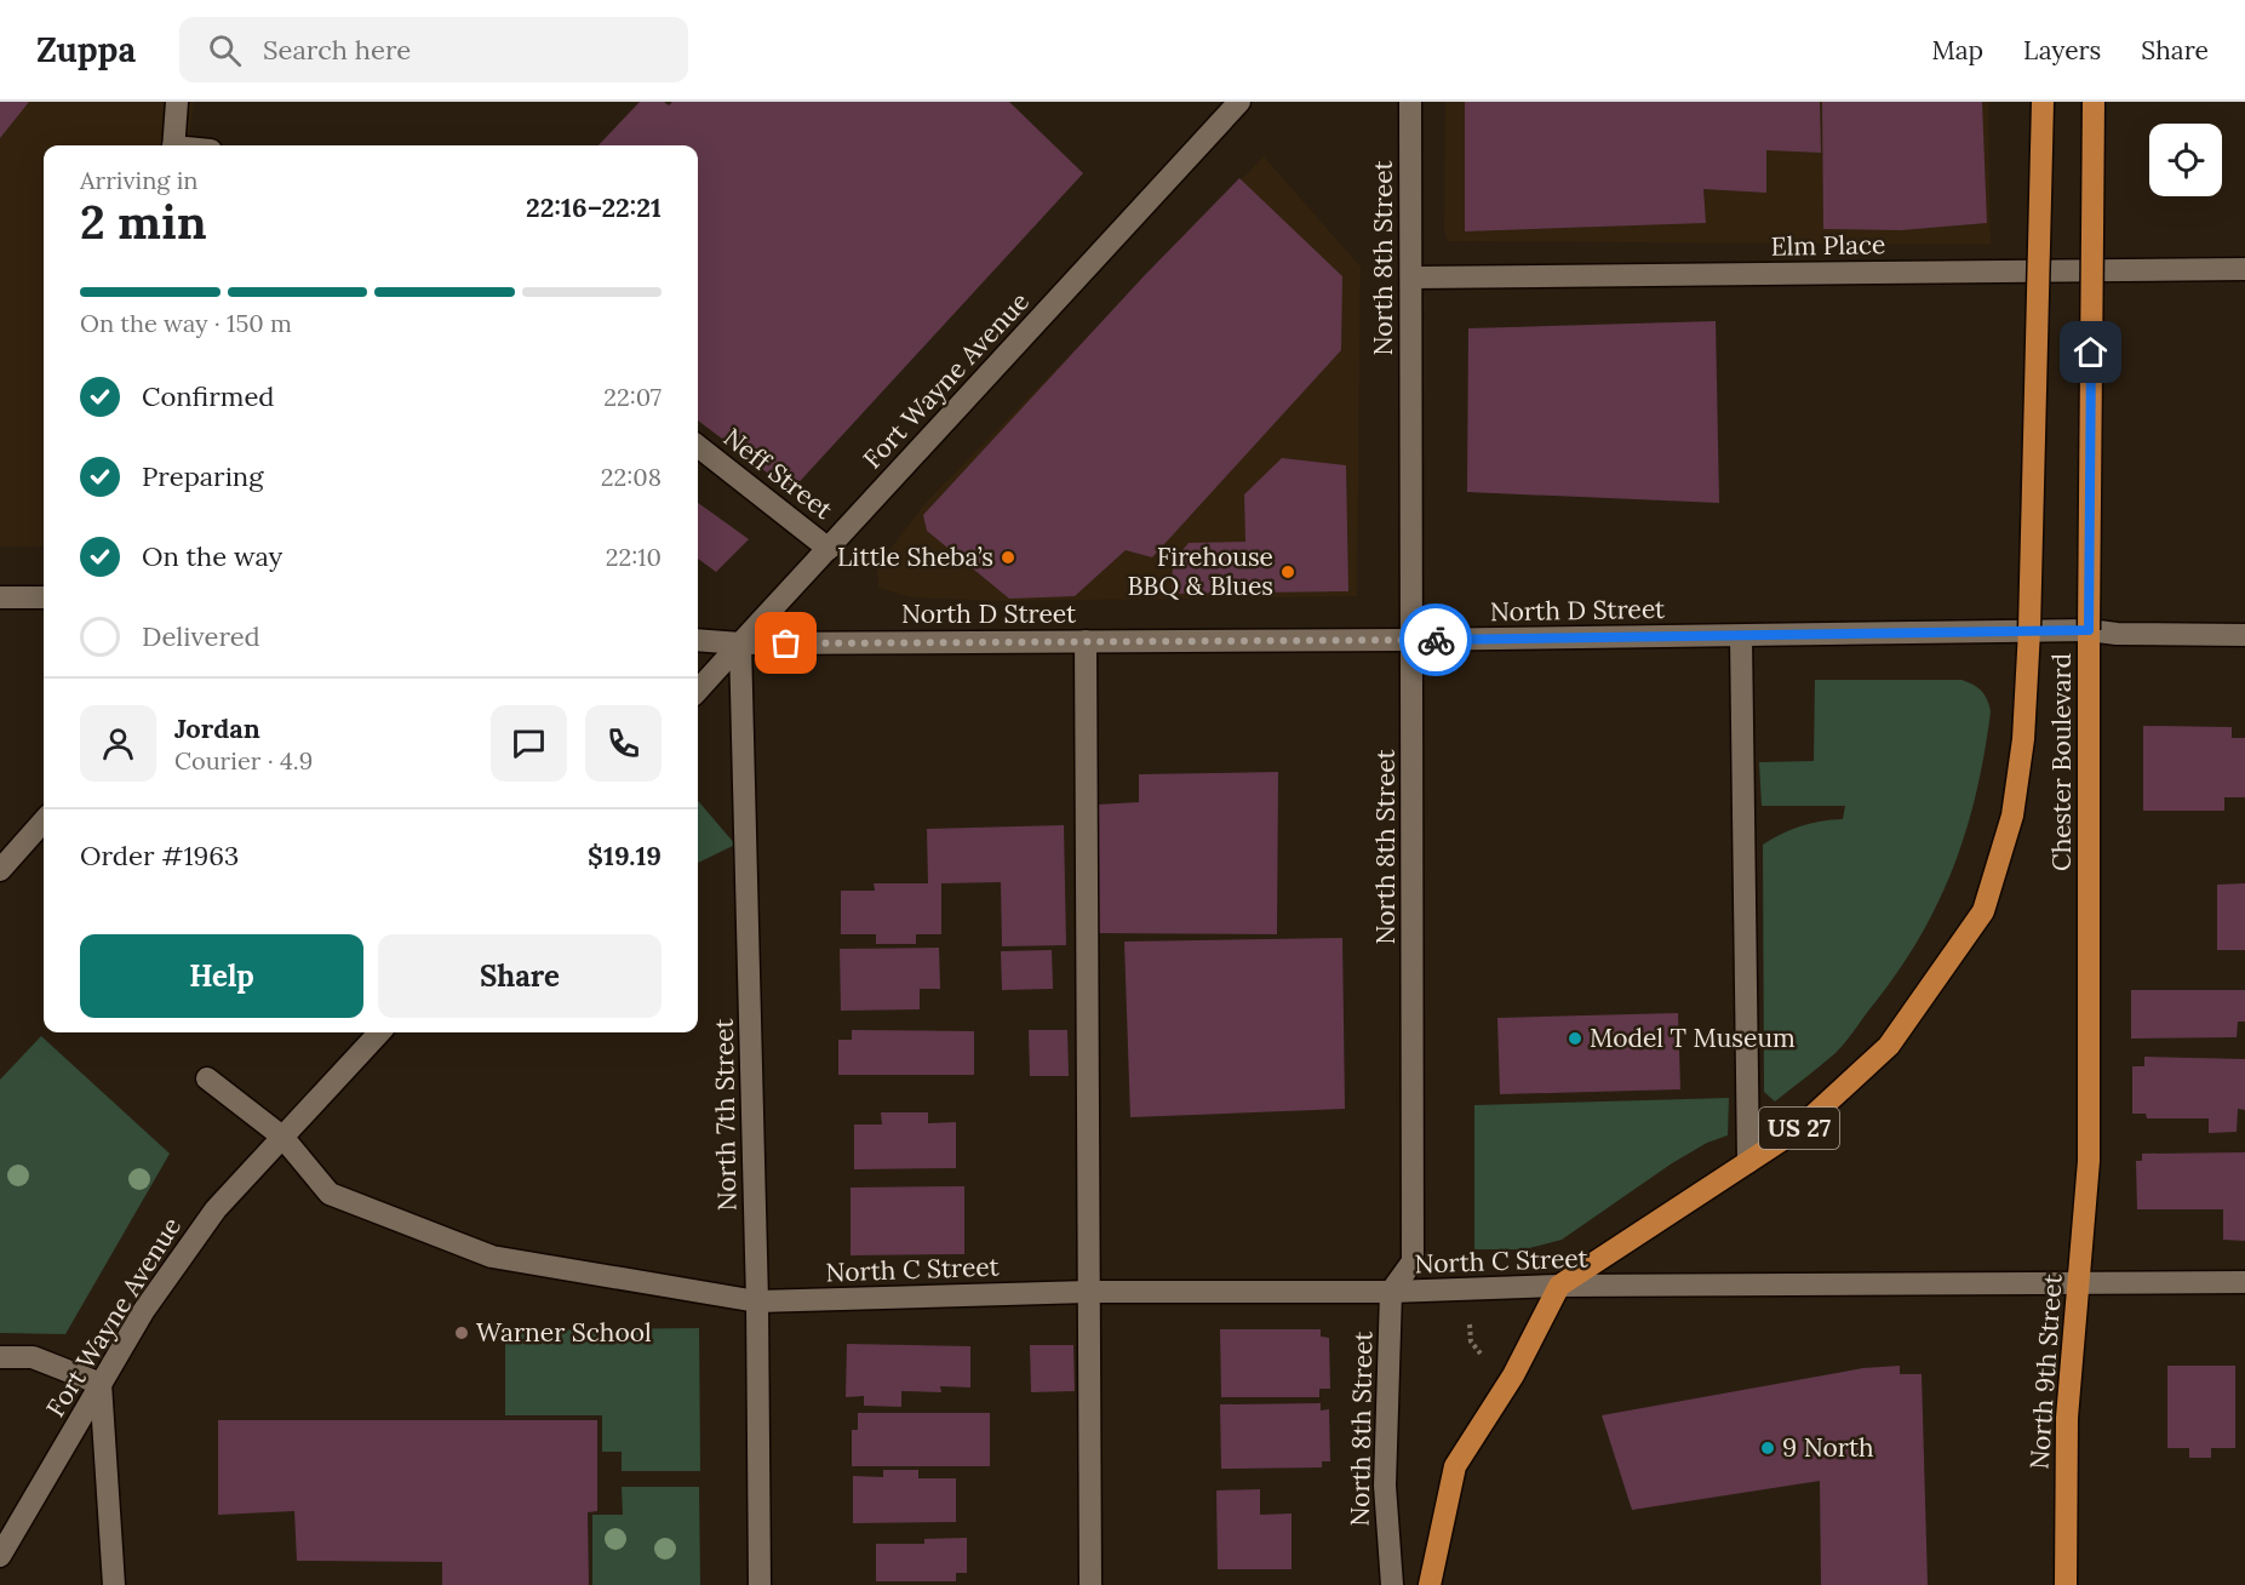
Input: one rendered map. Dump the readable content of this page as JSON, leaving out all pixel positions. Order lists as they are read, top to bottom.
{
  "streets": {
    "highway": ["Chester Boulevard", "US 27", "North 9th Street"],
    "street": [
      "Elm Place",
      "North 8th Street",
      "Fort Wayne Avenue",
      "Neff Street",
      "North D Street",
      "North 7th Street",
      "North C Street"
    ]
  },
  "crossings": [
    ["Elm Place", "North 8th Street"],
    ["North 8th Street", "North D Street"],
    ["North 8th Street", "North C Street"],
    ["Fort Wayne Avenue", "Neff Street"],
    ["Fort Wayne Avenue", "North D Street"],
    ["Fort Wayne Avenue", "North 7th Street"],
    ["Fort Wayne Avenue", "North C Street"],
    ["North D Street", "Chester Boulevard"],
    ["North D Street", "North 7th Street"],
    ["Chester Boulevard", "US 27"],
    ["Chester Boulevard", "North 9th Street"],
    ["North 7th Street", "North C Street"],
    ["US 27", "North C Street"],
    ["North C Street", "North 9th Street"]
  ],
  "places": [
    "Little Sheba’s",
    "Firehouse BBQ & Blues",
    "Model T Museum",
    "Warner School",
    "9 North"
  ],
  "page": {
    "header": "Zuppa",
    "search": "Search here",
    "nav": ["Map", "Layers", "Share"],
    "heading": ["2 min", "Arriving in", "22:16–22:21"],
    "panel": [
      "Jordan",
      "Courier · 4.9",
      "Order #1963",
      "$19.19"
    ],
    "bar": "On the way · 150 m",
    "list": [
      ["Confirmed", "22:07"],
      ["Preparing", "22:08"],
      ["On the way", "22:10"],
      "Delivered"
    ],
    "buttons": ["Help", "Share"]
  }
}
